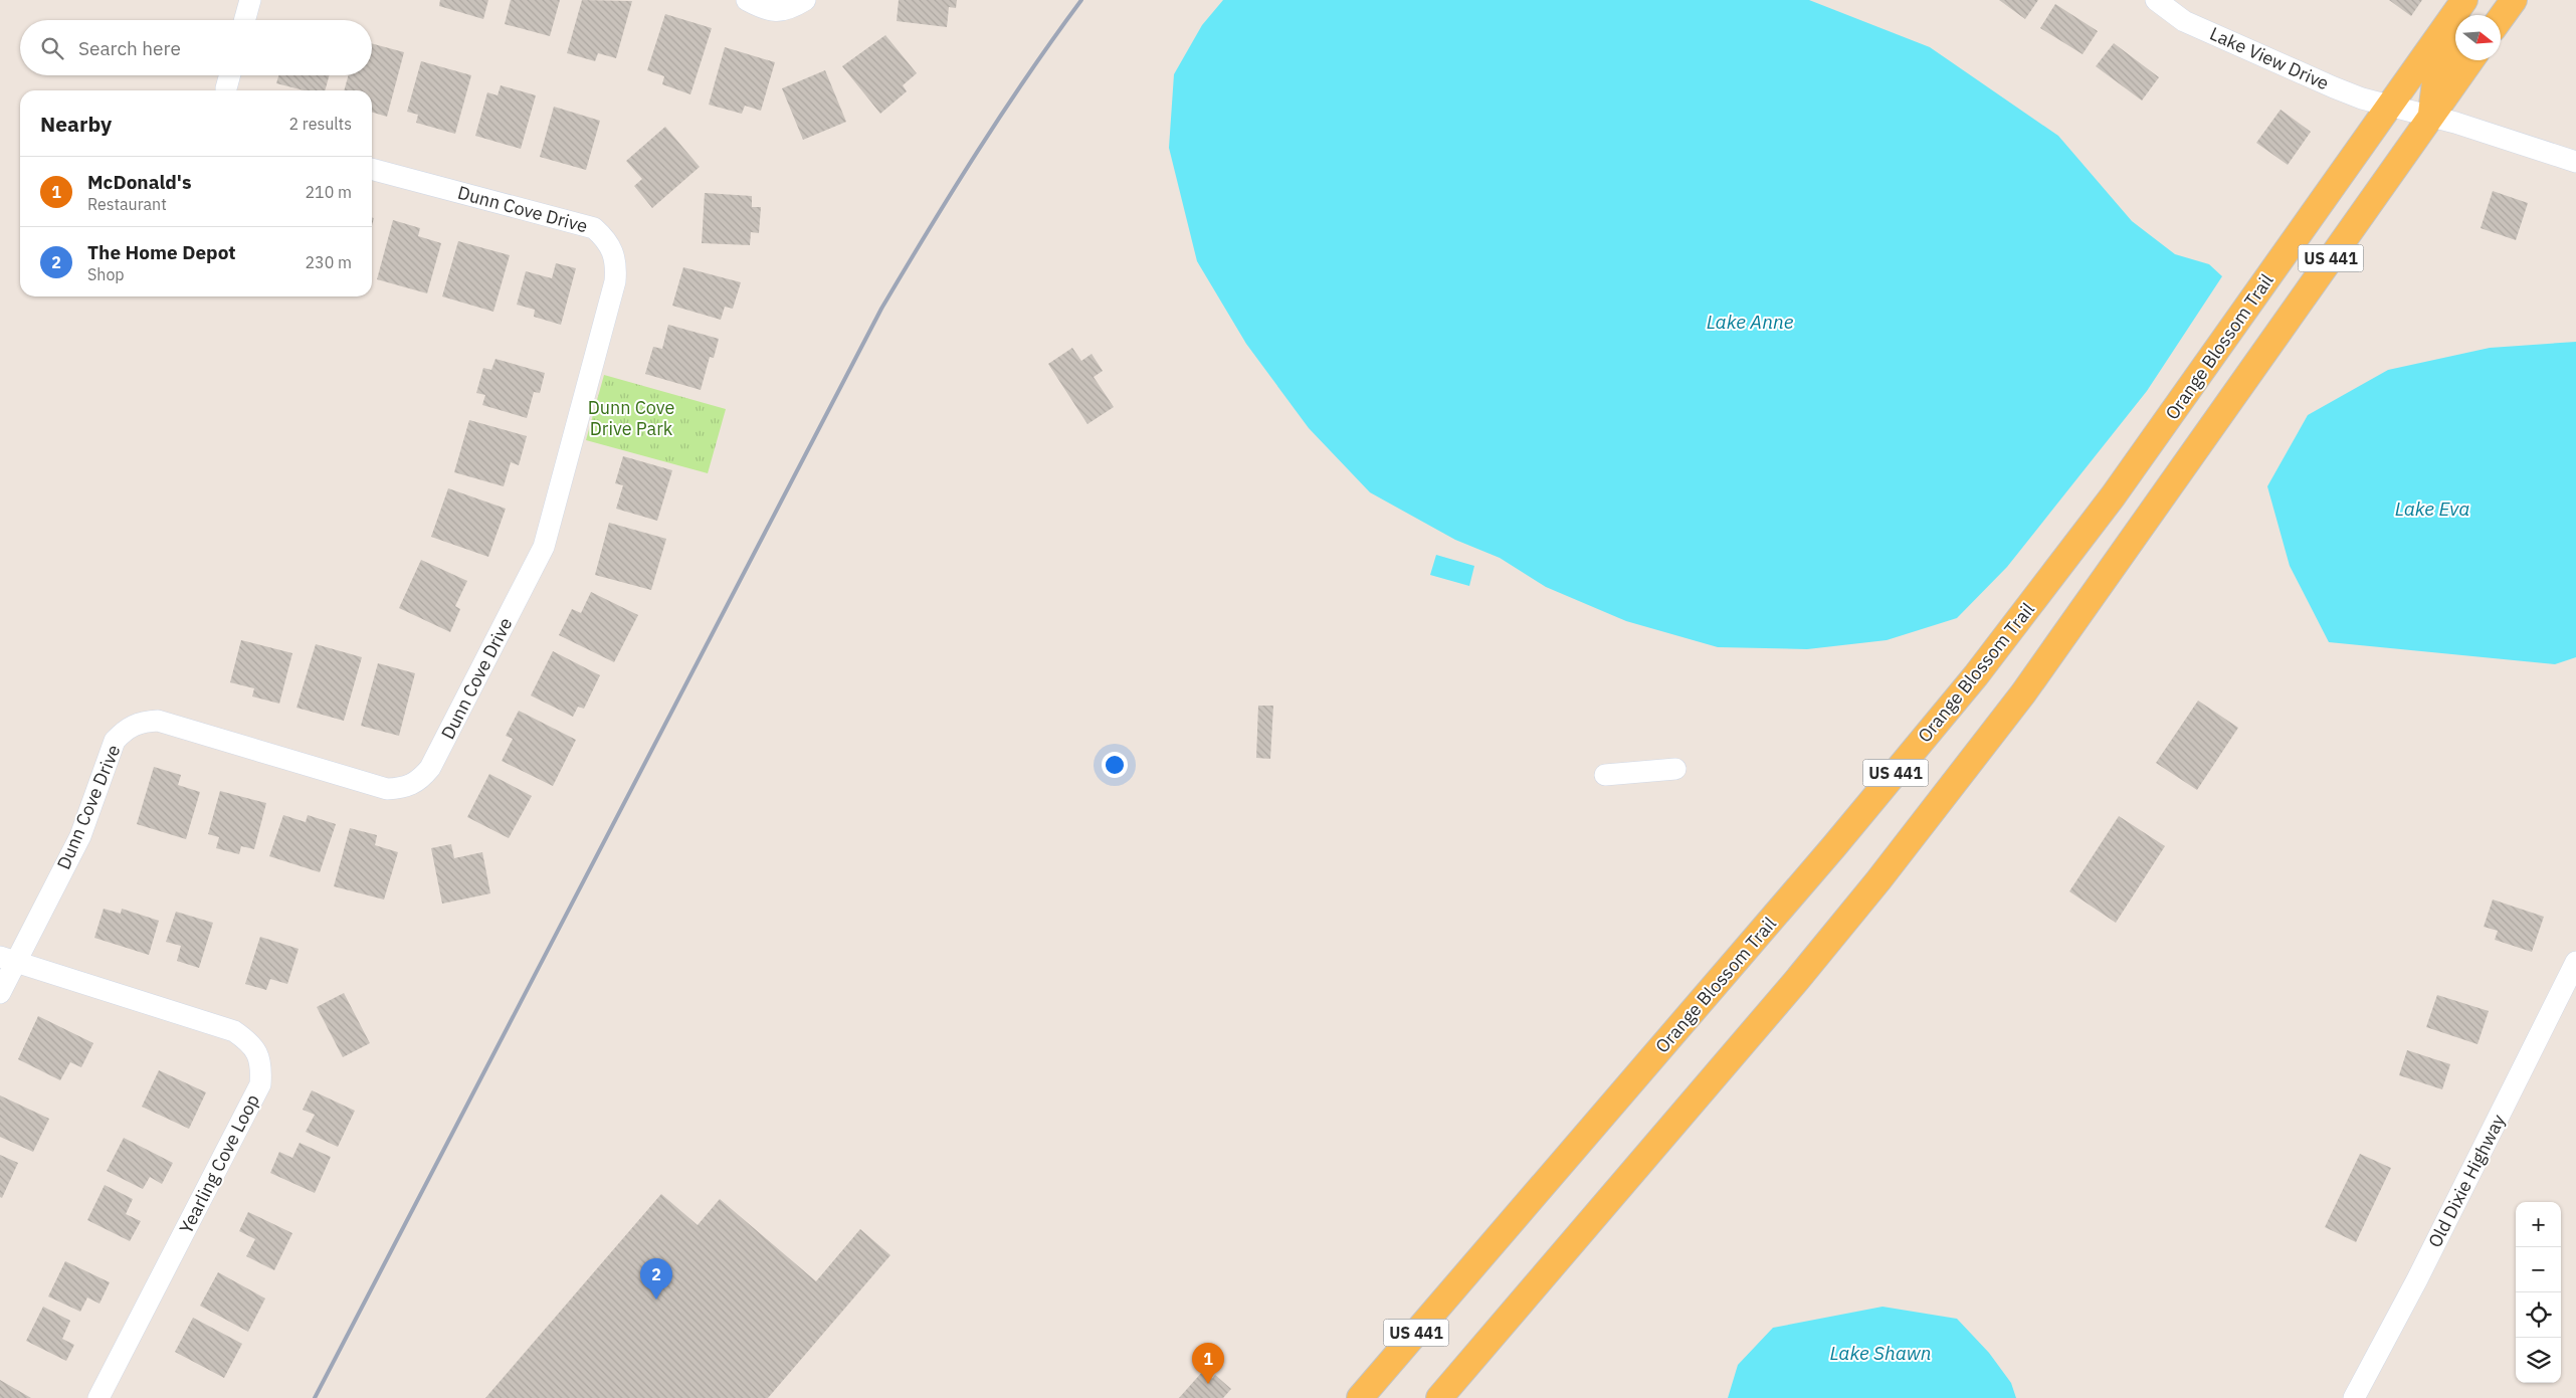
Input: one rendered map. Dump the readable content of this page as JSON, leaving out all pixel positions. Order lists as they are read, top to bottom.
{
  "streets": {
    "main road": ["US 441", "Orange Blossom Trail"],
    "street": [
      "Lake View Drive",
      "Dunn Cove Drive",
      "Yearling Cove Loop",
      "Old Dixie Highway"
    ]
  },
  "crossings": [
    ["Lake View Drive", "US 441"],
    ["Lake View Drive", "Orange Blossom Trail"],
    ["Dunn Cove Drive", "Yearling Cove Loop"]
  ],
  "water": ["Lake Anne", "Lake Eva", "Lake Shawn"],
  "parks": ["Dunn Cove Drive Park"],
  "north": "right",
  "page": {
    "search": "Search here",
    "heading": ["Nearby", "2 results"],
    "list": [
      {
        "mark": "1",
        "name": "McDonald's",
        "note": "Restaurant",
        "value": "210 m"
      },
      {
        "mark": "2",
        "name": "The Home Depot",
        "note": "Shop",
        "value": "230 m"
      }
    ],
    "map_buttons": ["+", "−"],
    "pins": ["2", "1"]
  }
}
